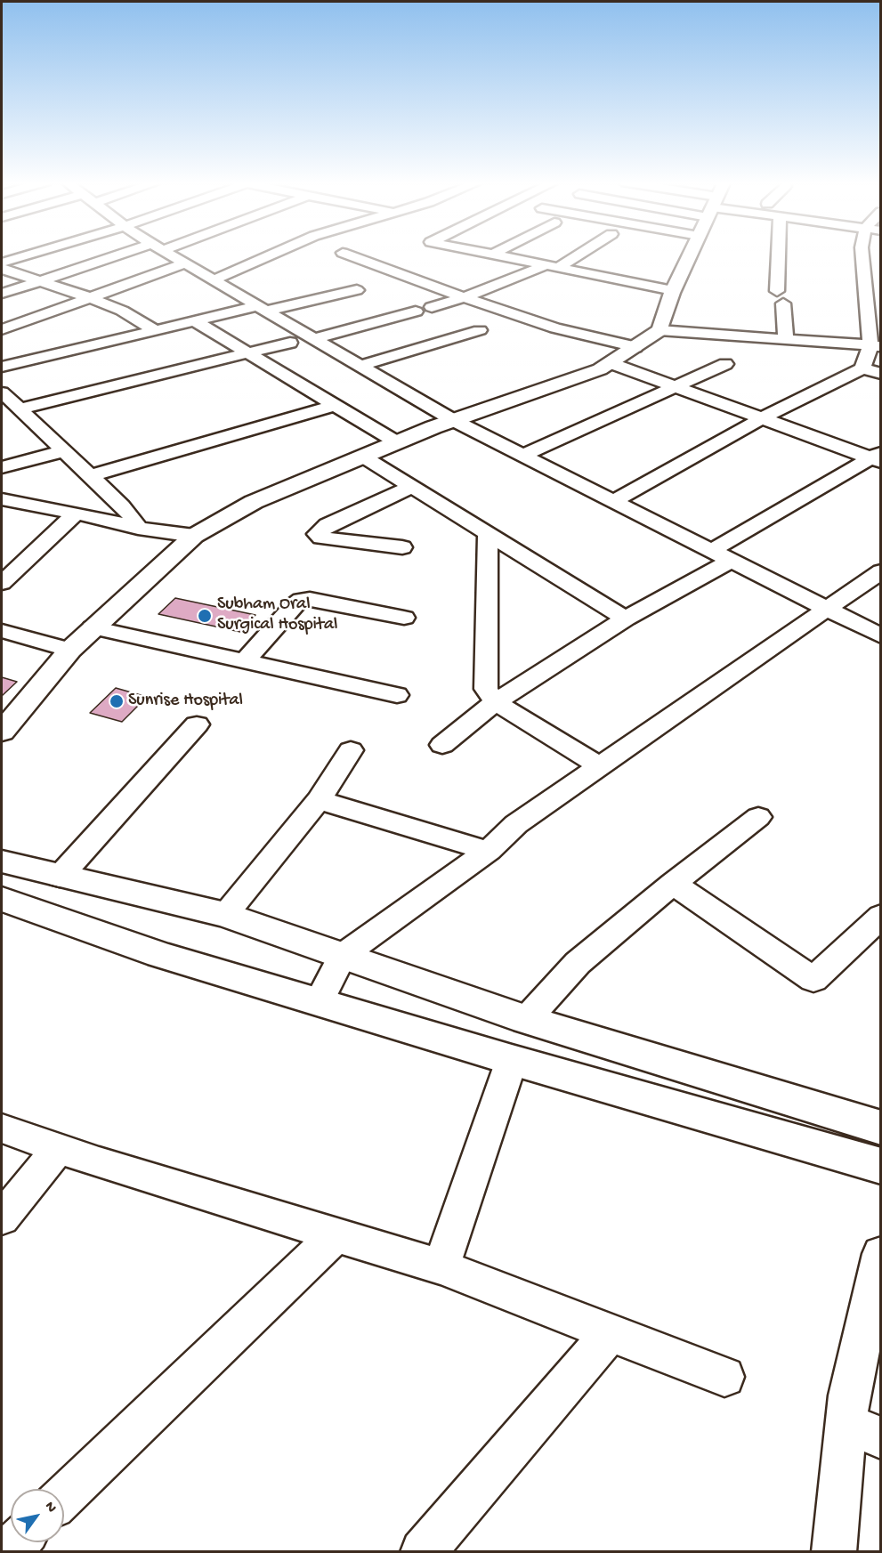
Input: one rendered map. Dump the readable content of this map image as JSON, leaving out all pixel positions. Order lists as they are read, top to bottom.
{
  "places": ["Subham Oral Surgical Hospital", "Sunrise Hospital"],
  "north": "top right"
}
